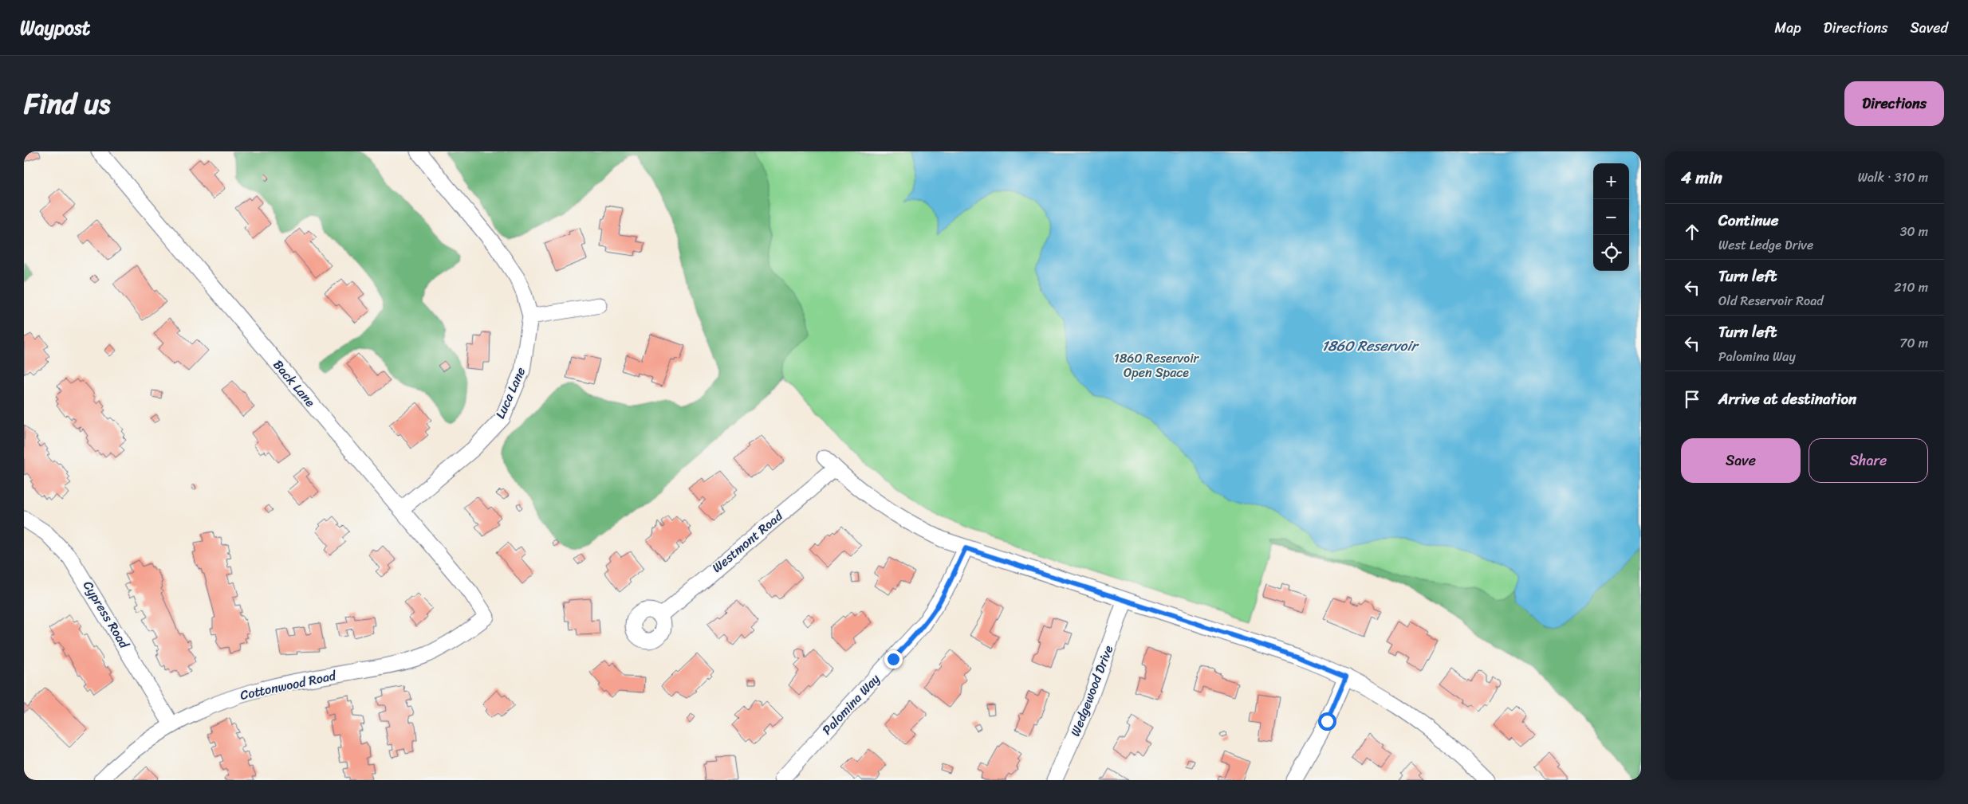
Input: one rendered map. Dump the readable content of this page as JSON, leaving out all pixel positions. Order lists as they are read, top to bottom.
{
  "streets": {
    "street": [
      "Back Lane",
      "Luca Lane",
      "Westmont Road",
      "Cypress Road",
      "Cottonwood Road",
      "Wedgewood Drive",
      "Palomina Way"
    ]
  },
  "crossings": [
    ["Back Lane", "Luca Lane"],
    ["Back Lane", "Cottonwood Road"],
    ["Cypress Road", "Cottonwood Road"]
  ],
  "water": ["1860 Reservoir"],
  "parks": ["1860 Reservoir Open Space"],
  "page": {
    "header": "Waypost",
    "nav": ["Map", "Directions", "Saved"],
    "title": "Find us",
    "buttons": [
      "Directions",
      ["Save", "Share"]
    ],
    "heading": ["4 min", "Walk · 310 m"],
    "map_buttons": ["+", "−"],
    "list": [
      ["Continue", "West Ledge Drive", "30 m"],
      ["Turn left", "Old Reservoir Road", "210 m"],
      ["Turn left", "Palomina Way", "70 m"],
      "Arrive at destination"
    ]
  }
}
